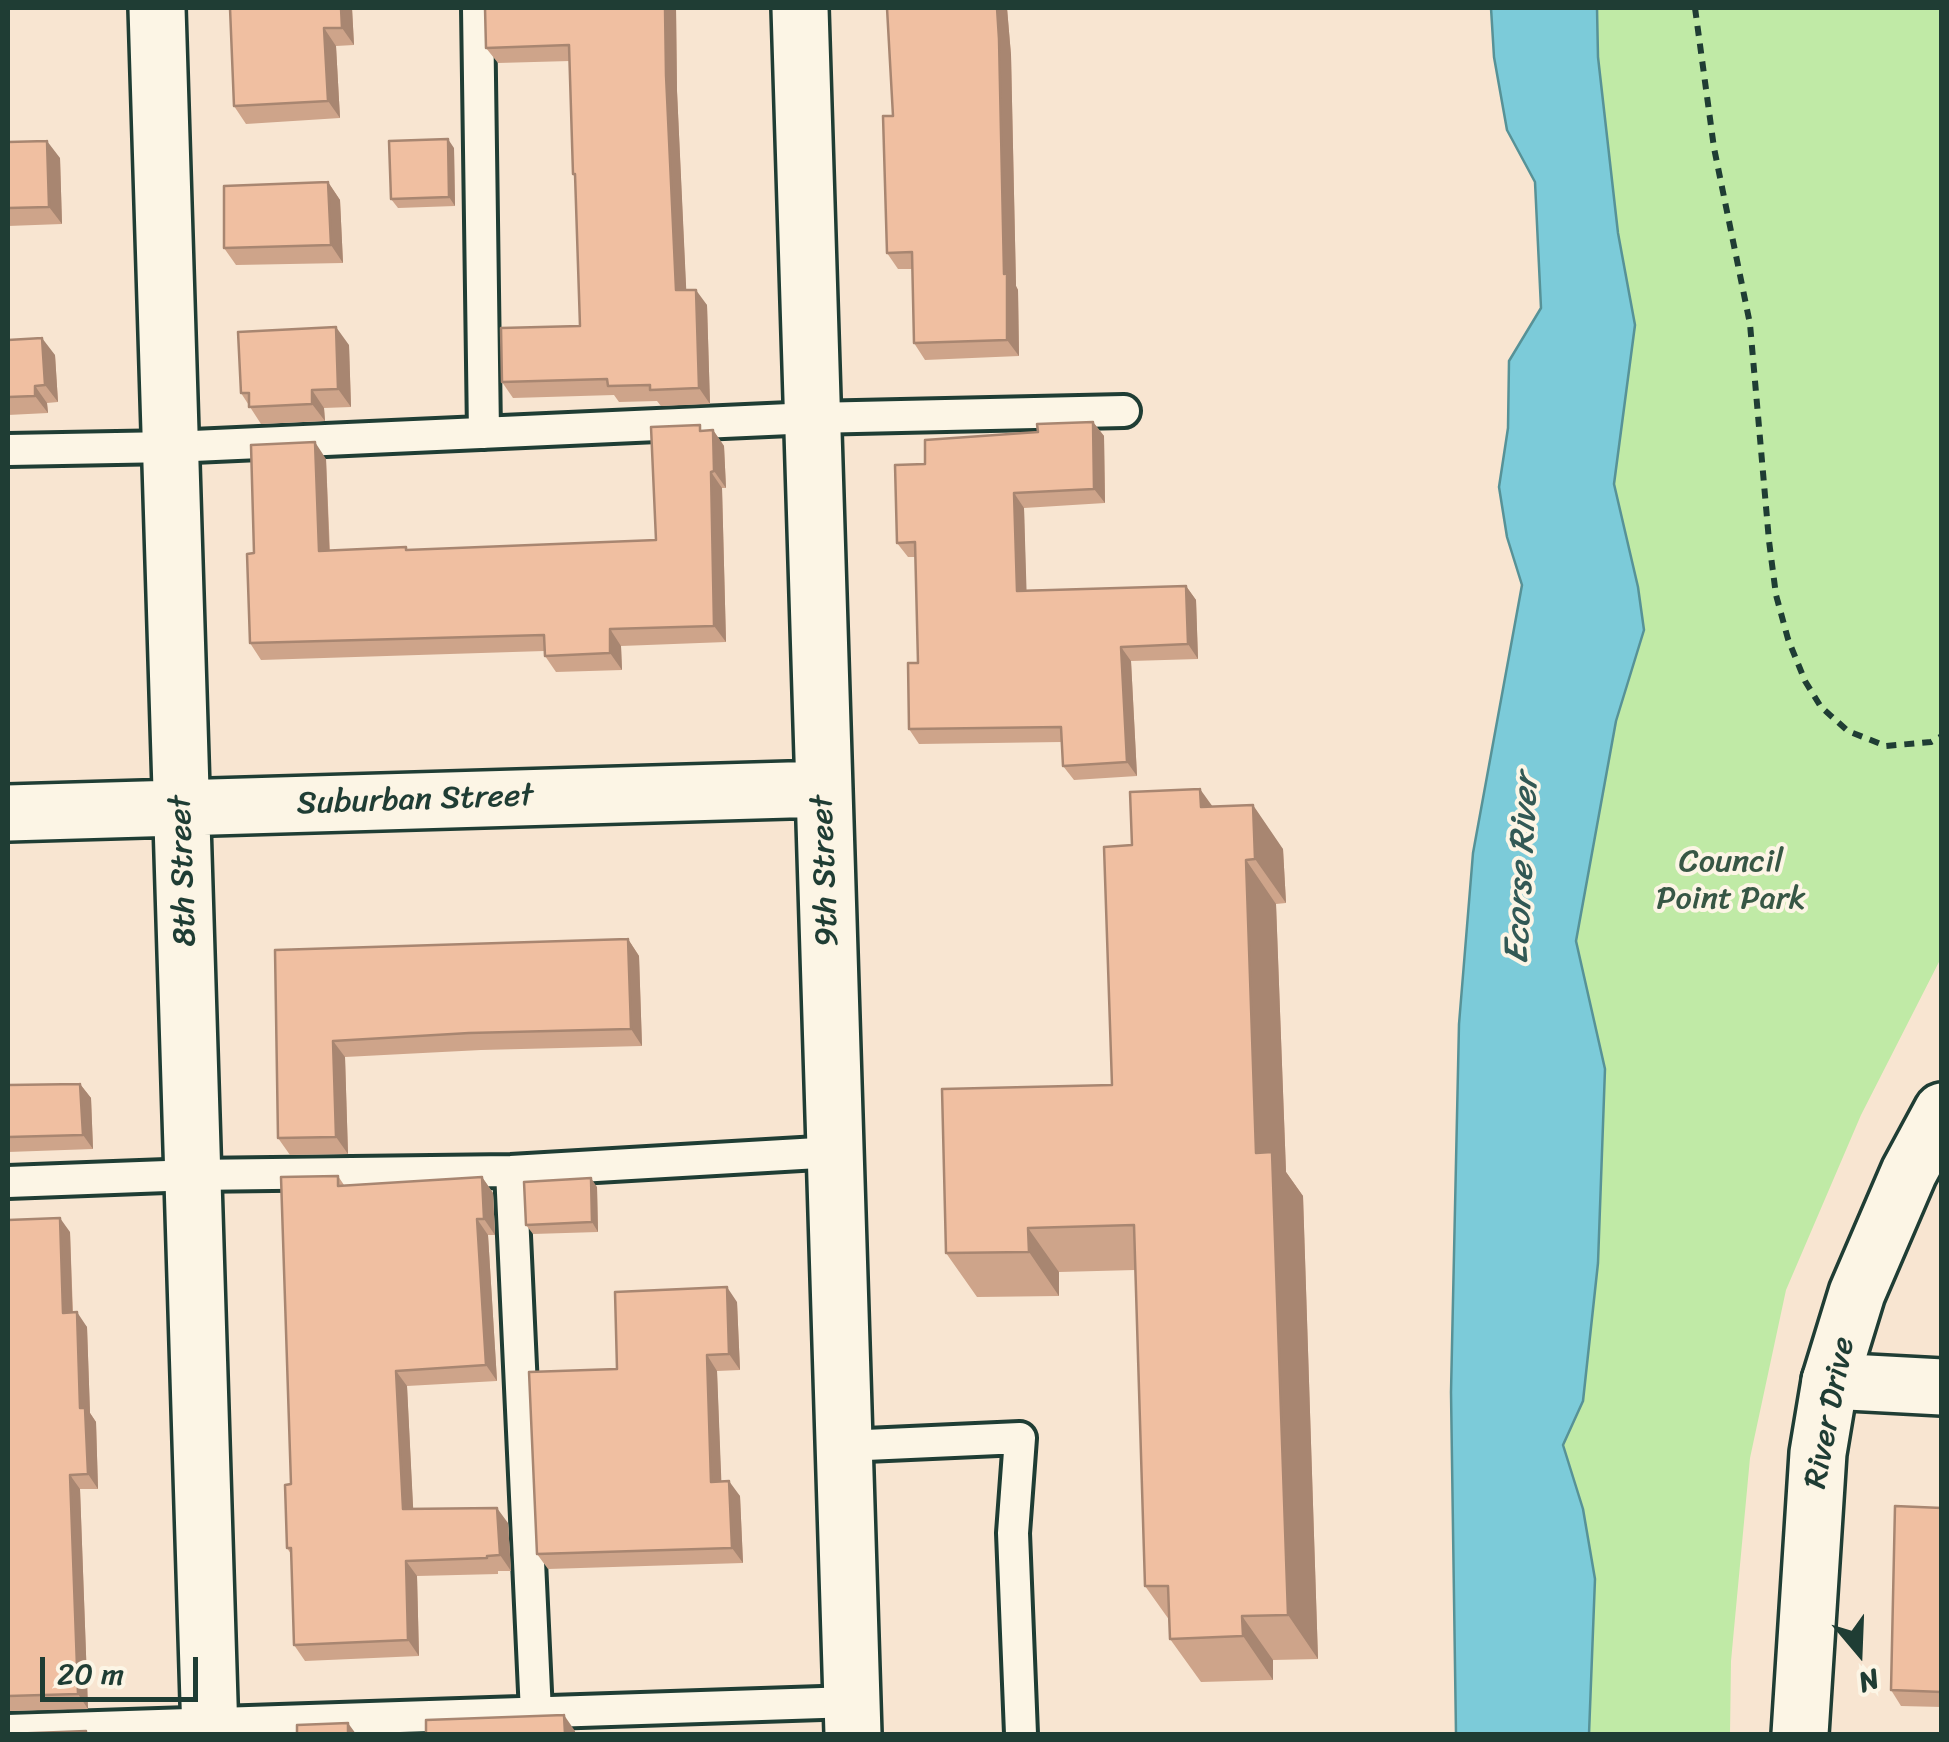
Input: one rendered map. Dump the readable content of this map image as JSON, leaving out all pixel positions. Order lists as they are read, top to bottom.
{
  "streets": {
    "street": [
      "Suburban Street",
      "8th Street",
      "9th Street",
      "River Drive"
    ]
  },
  "crossings": [
    ["Suburban Street", "8th Street"],
    ["Suburban Street", "9th Street"]
  ],
  "water": ["Ecorse River"],
  "parks": ["Council Point Park"],
  "scale_bar": "20 m",
  "north": "bottom"
}
